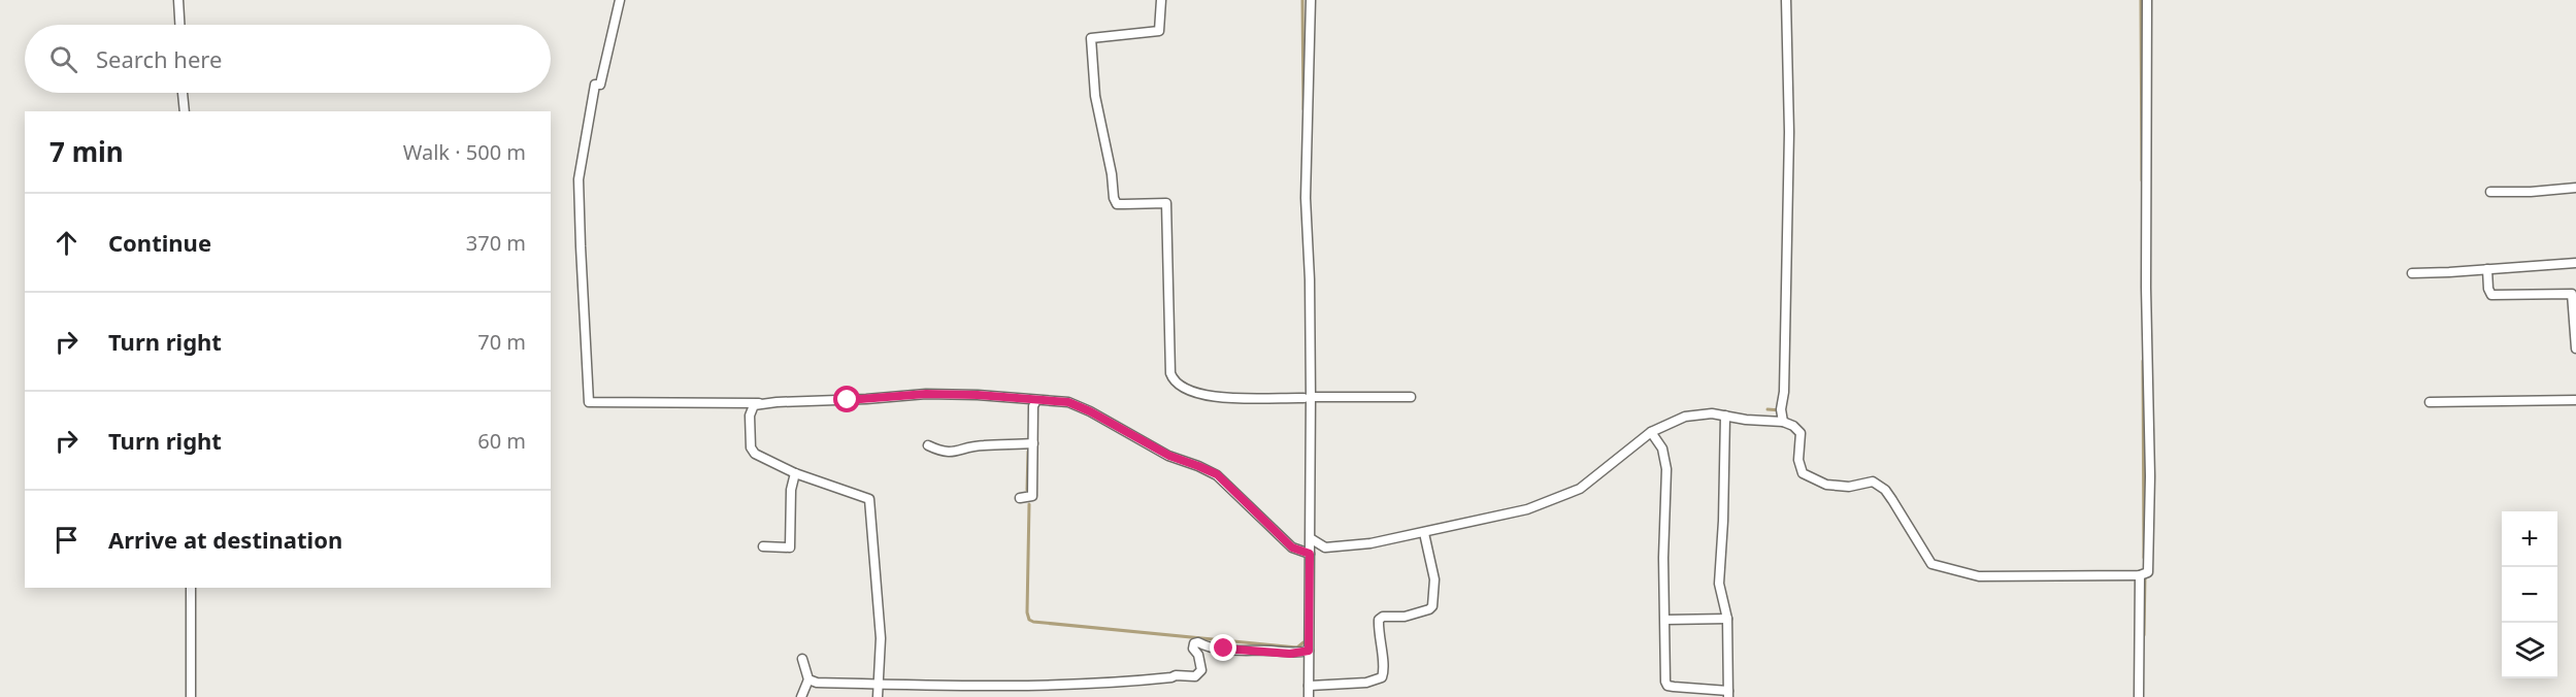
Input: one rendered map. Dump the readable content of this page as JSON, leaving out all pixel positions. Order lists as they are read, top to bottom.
{
  "page": {
    "search": "Search here",
    "heading": ["7 min", "Walk · 500 m"],
    "list": [
      ["Continue", "370 m"],
      ["Turn right", "70 m"],
      ["Turn right", "60 m"],
      "Arrive at destination"
    ],
    "map_buttons": ["+", "−"]
  }
}
